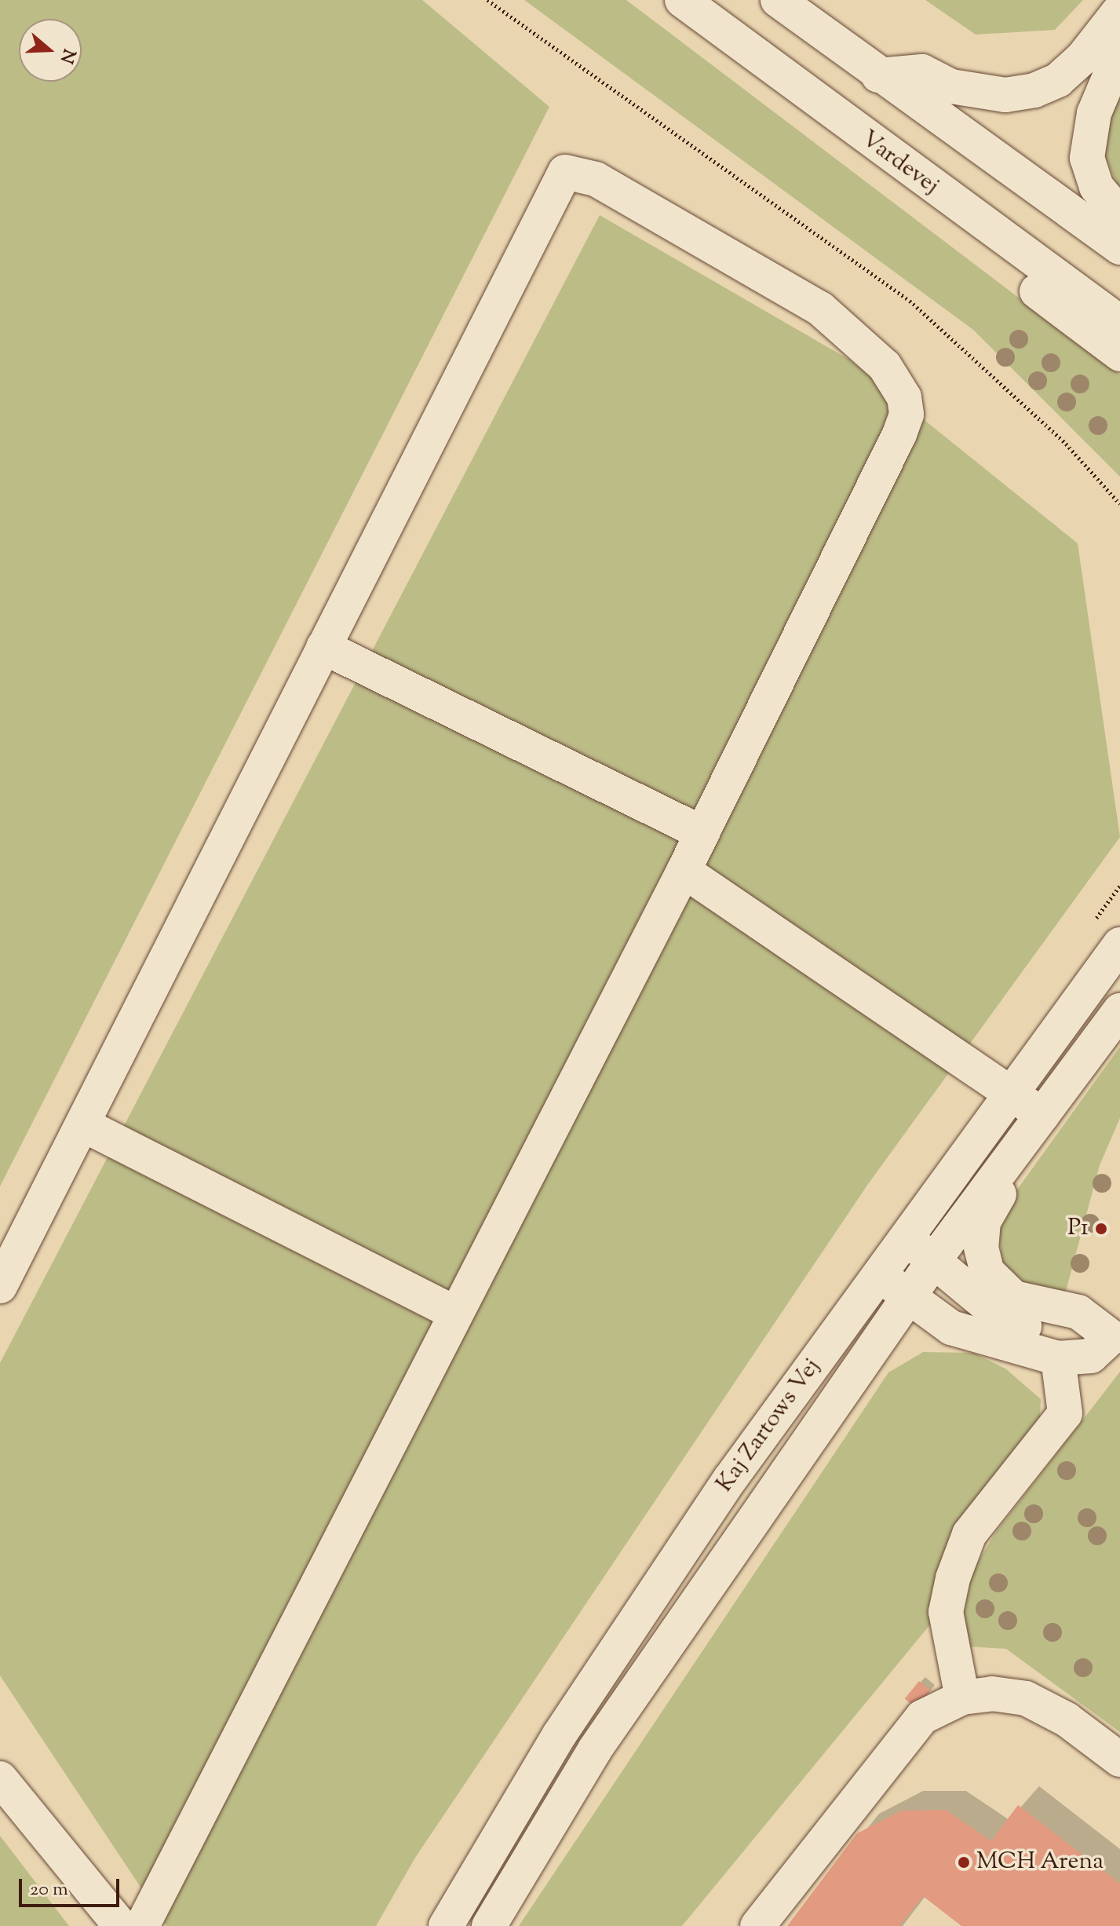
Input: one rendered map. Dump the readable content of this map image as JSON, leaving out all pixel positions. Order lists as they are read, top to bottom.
{
  "streets": {
    "street": ["Vardevej", "Kaj Zartows Vej"]
  },
  "places": ["P1", "MCH Arena"],
  "scale_bar": "20 m",
  "north": "right"
}
